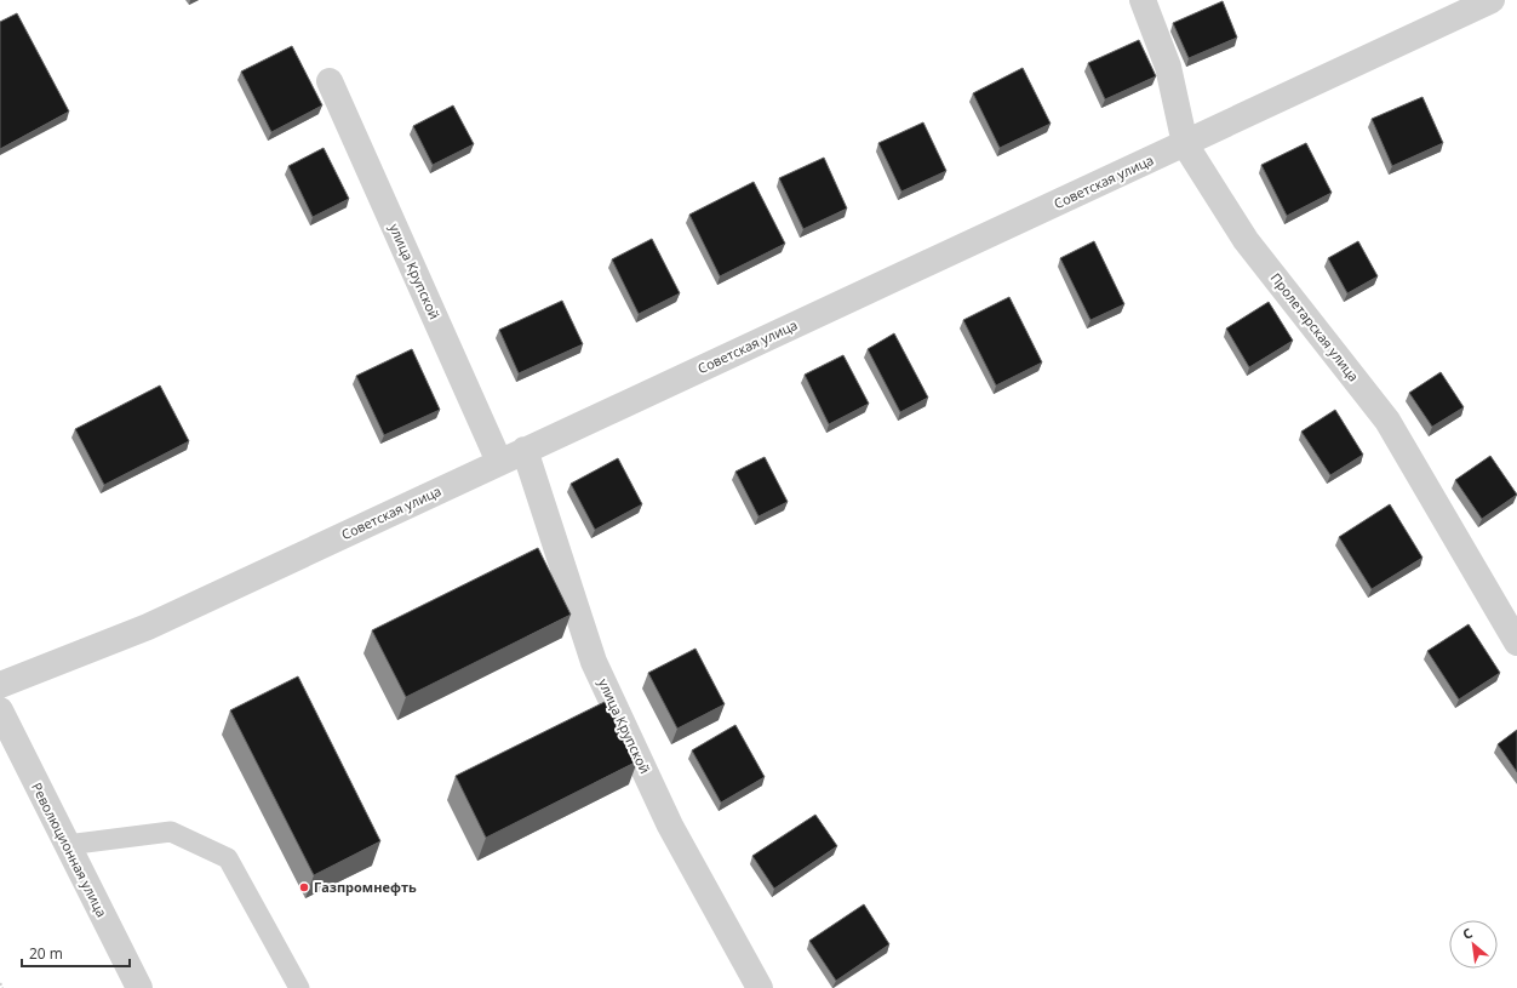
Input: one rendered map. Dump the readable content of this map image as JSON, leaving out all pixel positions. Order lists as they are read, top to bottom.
{
  "streets": {
    "street": [
      "Советская улица",
      "улица Крупской",
      "Пролетарская улица",
      "Революционная улица"
    ]
  },
  "crossings": [
    ["Советская улица", "улица Крупской"],
    ["Советская улица", "Пролетарская улица"]
  ],
  "places": ["Газпромнефть"],
  "scale_bar": "20 m",
  "north": "top left"
}
